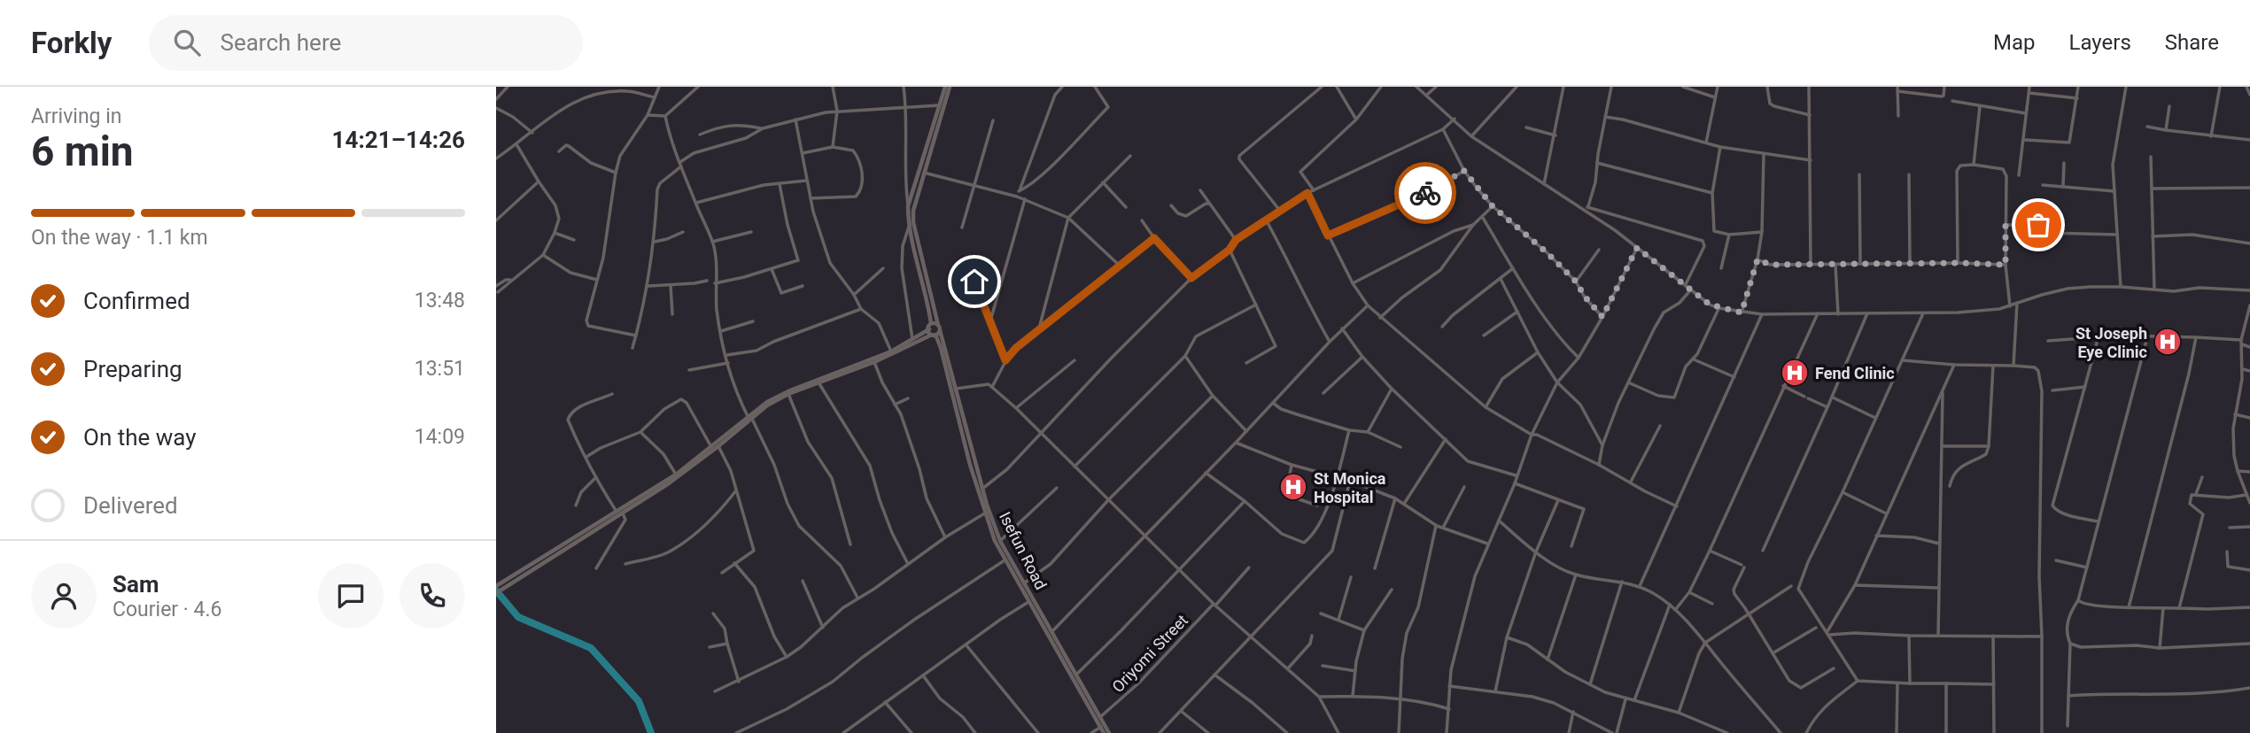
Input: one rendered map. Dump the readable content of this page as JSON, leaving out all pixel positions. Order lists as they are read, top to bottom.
{
  "streets": {
    "street": ["Isefun Road", "Oriyomi Street"]
  },
  "crossings": [
    ["Isefun Road", "Oriyomi Street"]
  ],
  "places": {
    "hospital": ["St Joseph Eye Clinic", "Fend Clinic", "St Monica Hospital"]
  },
  "page": {
    "header": "Forkly",
    "search": "Search here",
    "nav": ["Map", "Layers", "Share"],
    "heading": ["6 min", "Arriving in", "14:21–14:26"],
    "panel": ["Sam", "Courier · 4.6"],
    "bar": "On the way · 1.1 km",
    "list": [
      ["Confirmed", "13:48"],
      ["Preparing", "13:51"],
      ["On the way", "14:09"],
      "Delivered"
    ]
  }
}
